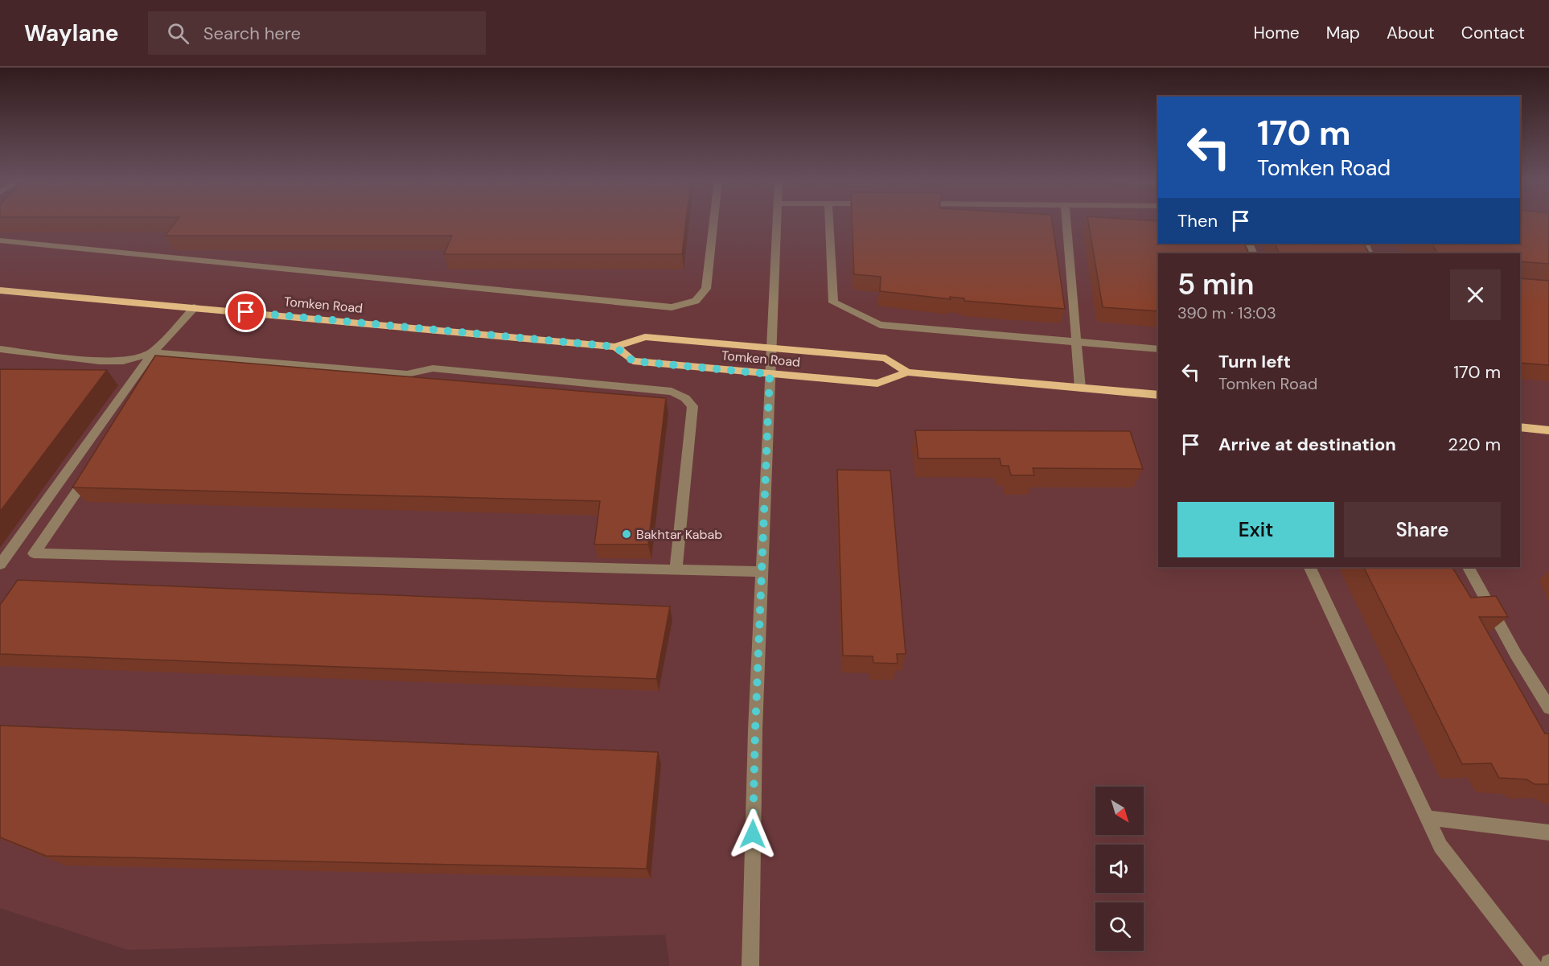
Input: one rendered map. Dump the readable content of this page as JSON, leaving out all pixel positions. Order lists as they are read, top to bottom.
{
  "streets": {
    "main road": ["Tomken Road"]
  },
  "places": ["Bakhtar Kabab"],
  "north": "bottom right",
  "page": {
    "header": "Waylane",
    "search": "Search here",
    "nav": [
      "Home",
      "Map",
      "About",
      "Contact"
    ],
    "turn": ["170 m", "Tomken Road"],
    "then": "Then",
    "heading": ["5 min", "390 m · 13:03"],
    "list": [
      {
        "name": "Turn left",
        "note": "Tomken Road",
        "value": "170 m"
      },
      {
        "name": "Arrive at destination",
        "value": "220 m"
      }
    ],
    "buttons": ["Exit", "Share"]
  }
}
